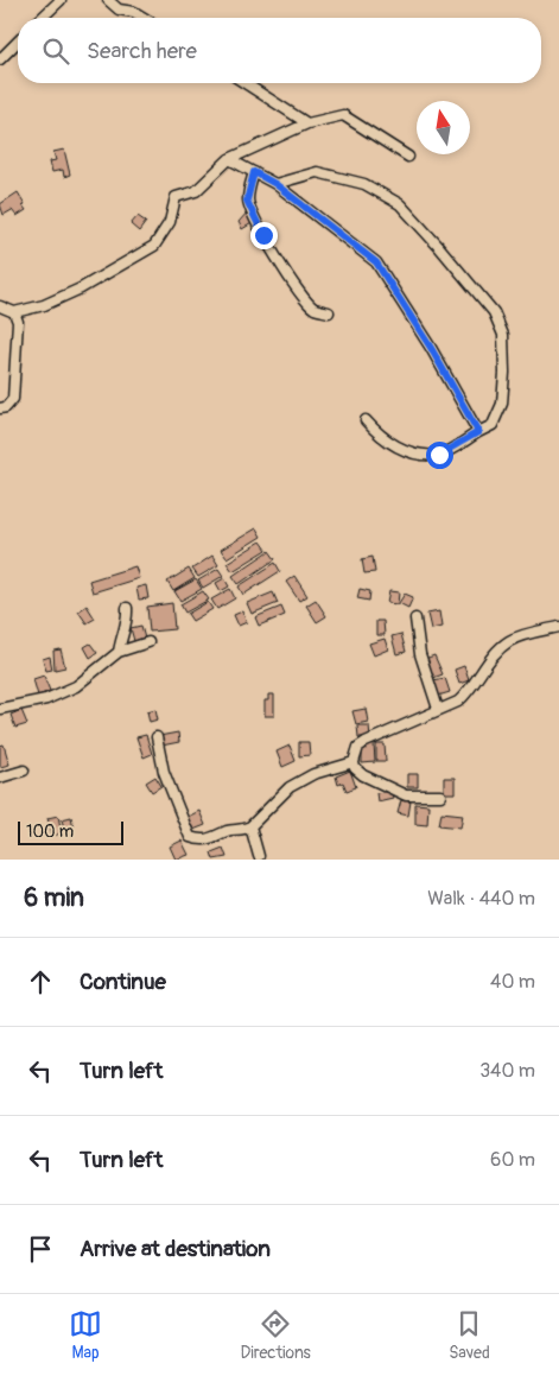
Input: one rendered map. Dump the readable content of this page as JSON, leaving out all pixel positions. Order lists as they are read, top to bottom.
{
  "scale_bar": "100 m",
  "north": "top",
  "page": {
    "search": "Search here",
    "scale": "100 m",
    "heading": ["6 min", "Walk · 440 m"],
    "list": [
      ["Continue", "40 m"],
      ["Turn left", "340 m"],
      ["Turn left", "60 m"],
      "Arrive at destination"
    ],
    "nav": ["Map", "Directions", "Saved"]
  }
}
